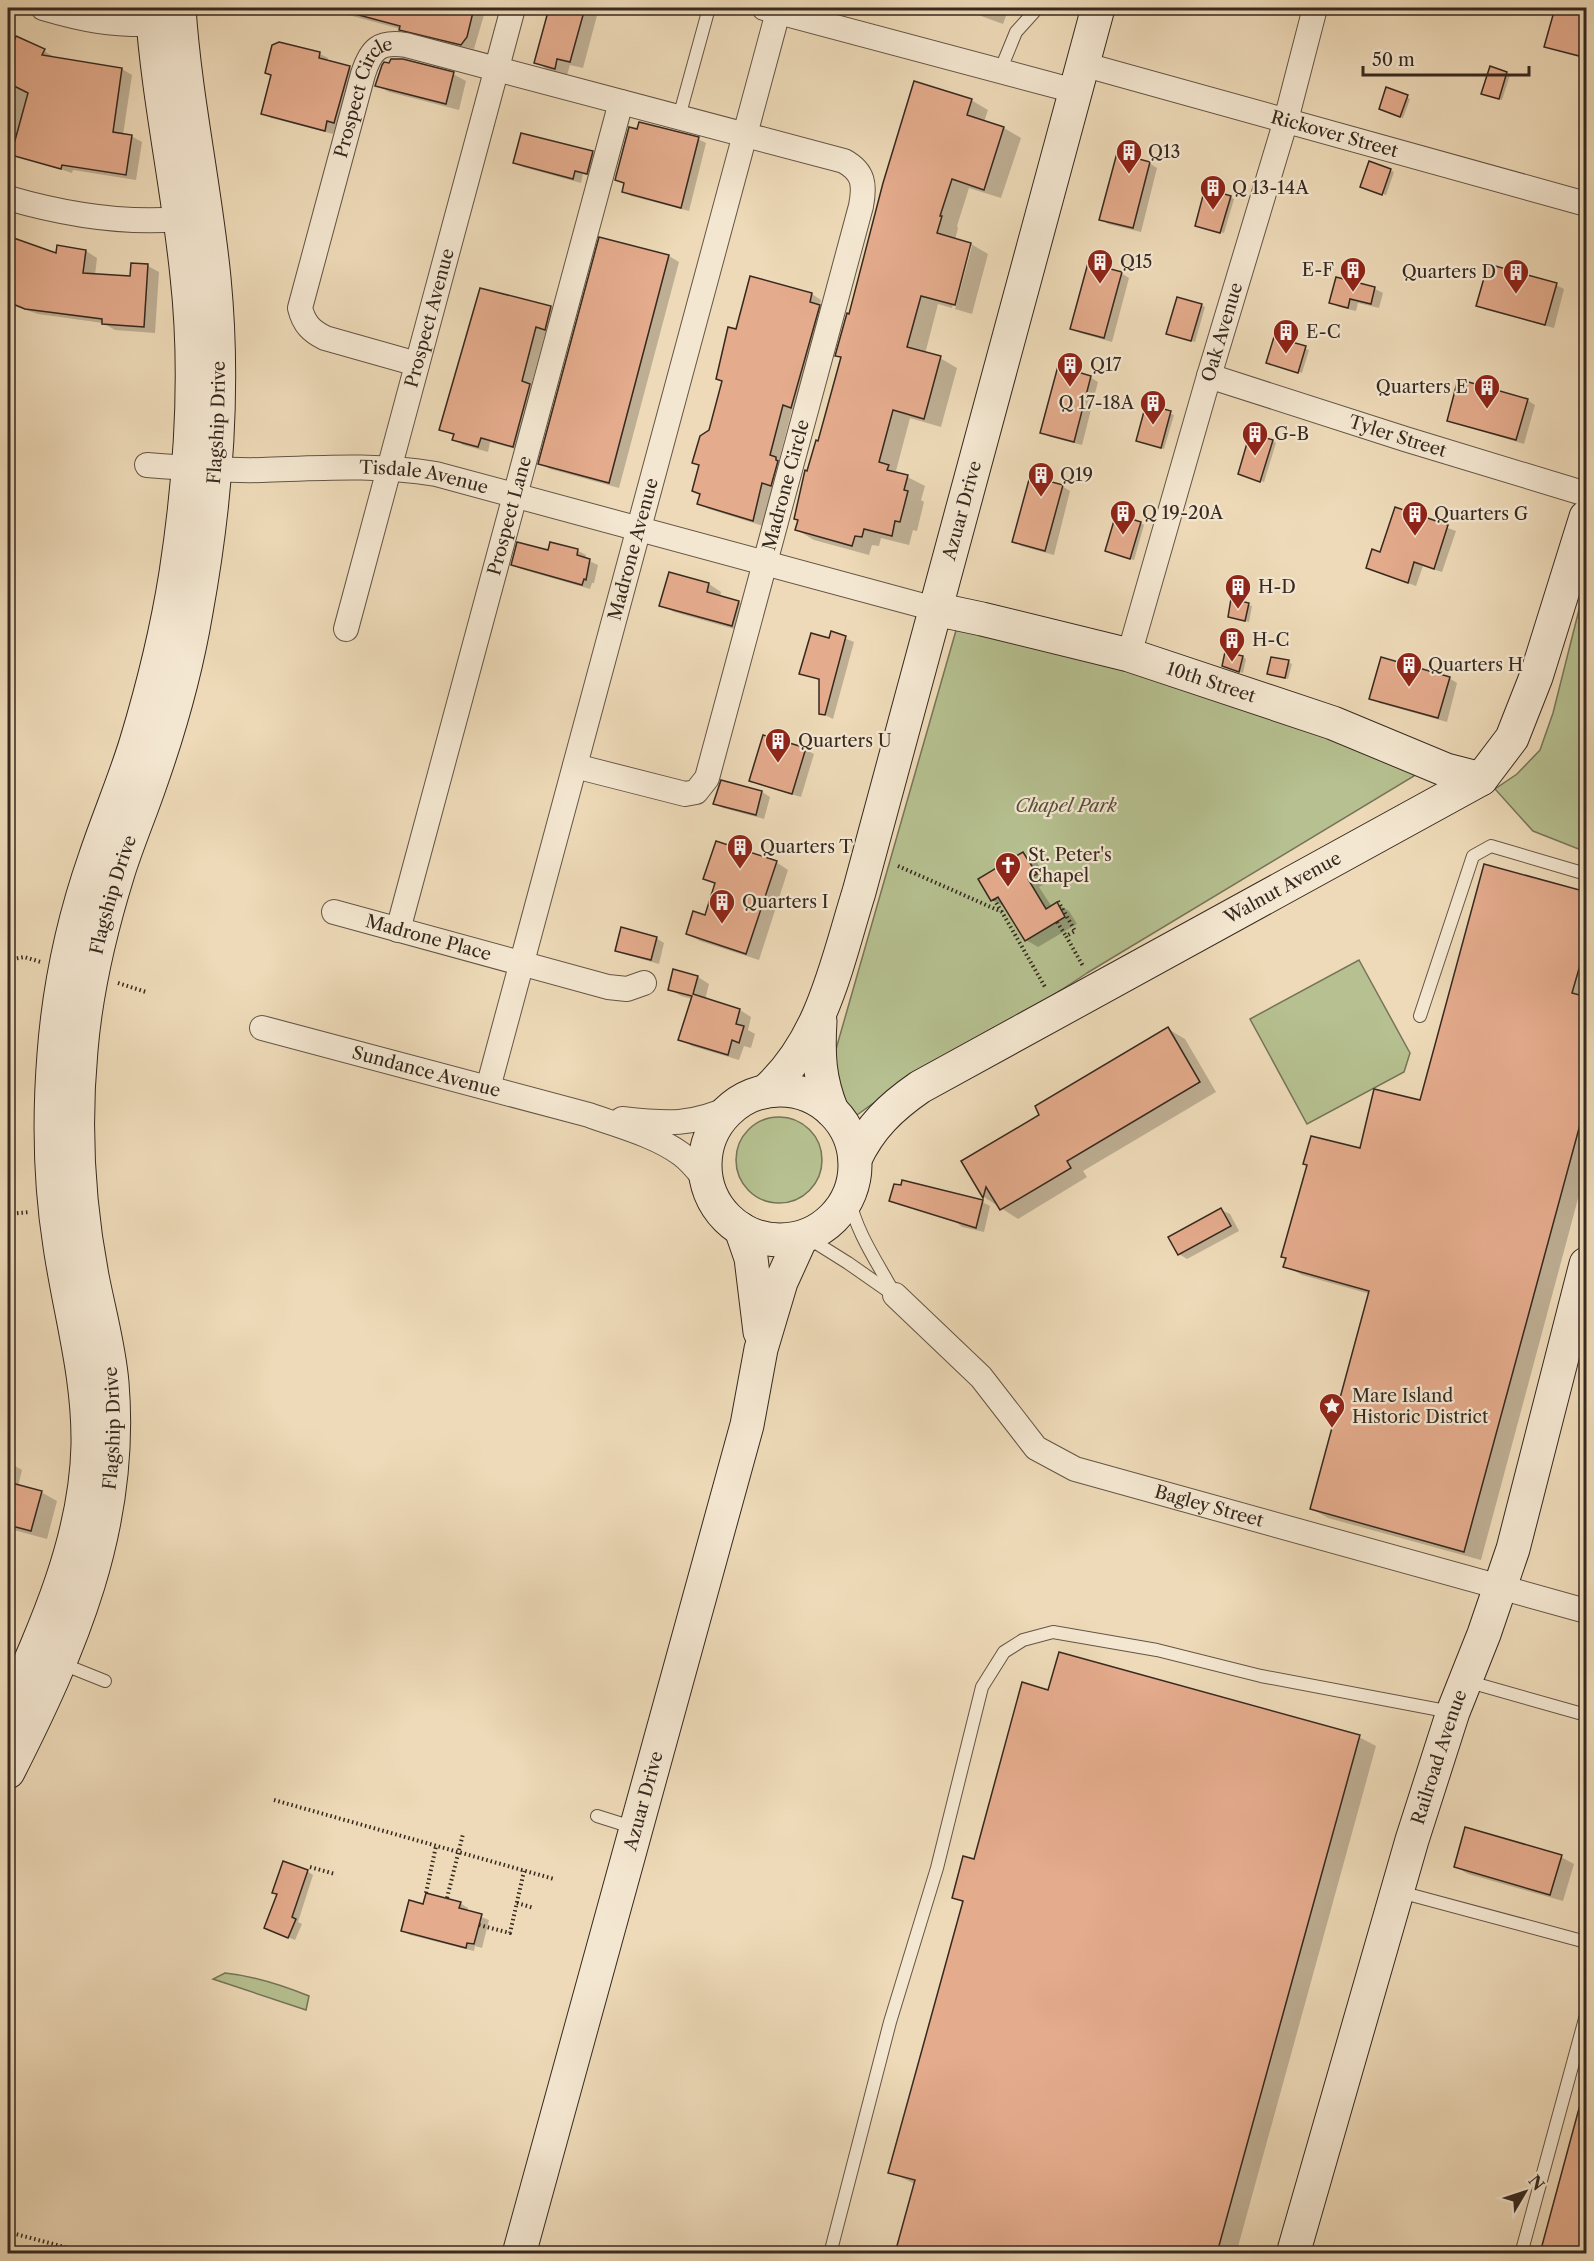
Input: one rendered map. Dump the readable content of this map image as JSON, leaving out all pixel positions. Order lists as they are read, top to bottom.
{
  "streets": {
    "street": [
      "Prospect Circle",
      "Rickover Street",
      "Prospect Avenue",
      "Oak Avenue",
      "Flagship Drive",
      "Tyler Street",
      "Tisdale Avenue",
      "Madrone Circle",
      "Azuar Drive",
      "Prospect Lane",
      "Madrone Avenue",
      "10th Street",
      "Walnut Avenue",
      "Madrone Place",
      "Sundance Avenue",
      "Bagley Street",
      "Railroad Avenue"
    ]
  },
  "crossings": [
    ["Prospect Circle", "Prospect Avenue"],
    ["Prospect Circle", "Madrone Circle"],
    ["Prospect Circle", "Prospect Lane"],
    ["Prospect Circle", "Madrone Avenue"],
    ["Rickover Street", "Oak Avenue"],
    ["Rickover Street", "Azuar Drive"],
    ["Rickover Street", "Madrone Avenue"],
    ["Prospect Avenue", "Tisdale Avenue"],
    ["Oak Avenue", "Tyler Street"],
    ["Oak Avenue", "10th Street"],
    ["Flagship Drive", "Tisdale Avenue"],
    ["Tisdale Avenue", "Madrone Circle"],
    ["Tisdale Avenue", "Azuar Drive"],
    ["Tisdale Avenue", "Prospect Lane"],
    ["Tisdale Avenue", "Madrone Avenue"],
    ["Tisdale Avenue", "10th Street"],
    ["Madrone Circle", "Madrone Avenue"],
    ["Azuar Drive", "10th Street"],
    ["Azuar Drive", "Walnut Avenue"],
    ["Azuar Drive", "Sundance Avenue"],
    ["Azuar Drive", "Bagley Street"],
    ["Prospect Lane", "Madrone Place"],
    ["Madrone Avenue", "Madrone Place"],
    ["Madrone Avenue", "Sundance Avenue"],
    ["10th Street", "Walnut Avenue"],
    ["Walnut Avenue", "Sundance Avenue"],
    ["Walnut Avenue", "Bagley Street"],
    ["Sundance Avenue", "Bagley Street"],
    ["Bagley Street", "Railroad Avenue"]
  ],
  "parks": ["Chapel Park"],
  "places": {
    "building": [
      "Q13",
      "Q 13-14A",
      "Q15",
      "E-F",
      "Quarters D",
      "E-C",
      "Q17",
      "Quarters E",
      "Q 17-18A",
      "G-B",
      "Q19",
      "Q 19-20A",
      "Quarters G",
      "H-D",
      "H-C",
      "Quarters H",
      "Quarters U",
      "Quarters T",
      "Quarters I"
    ],
    "church": ["St. Peter's Chapel"],
    "place": ["Mare Island Historic District"]
  },
  "scale_bar": "50 m",
  "north": "top right"
}
